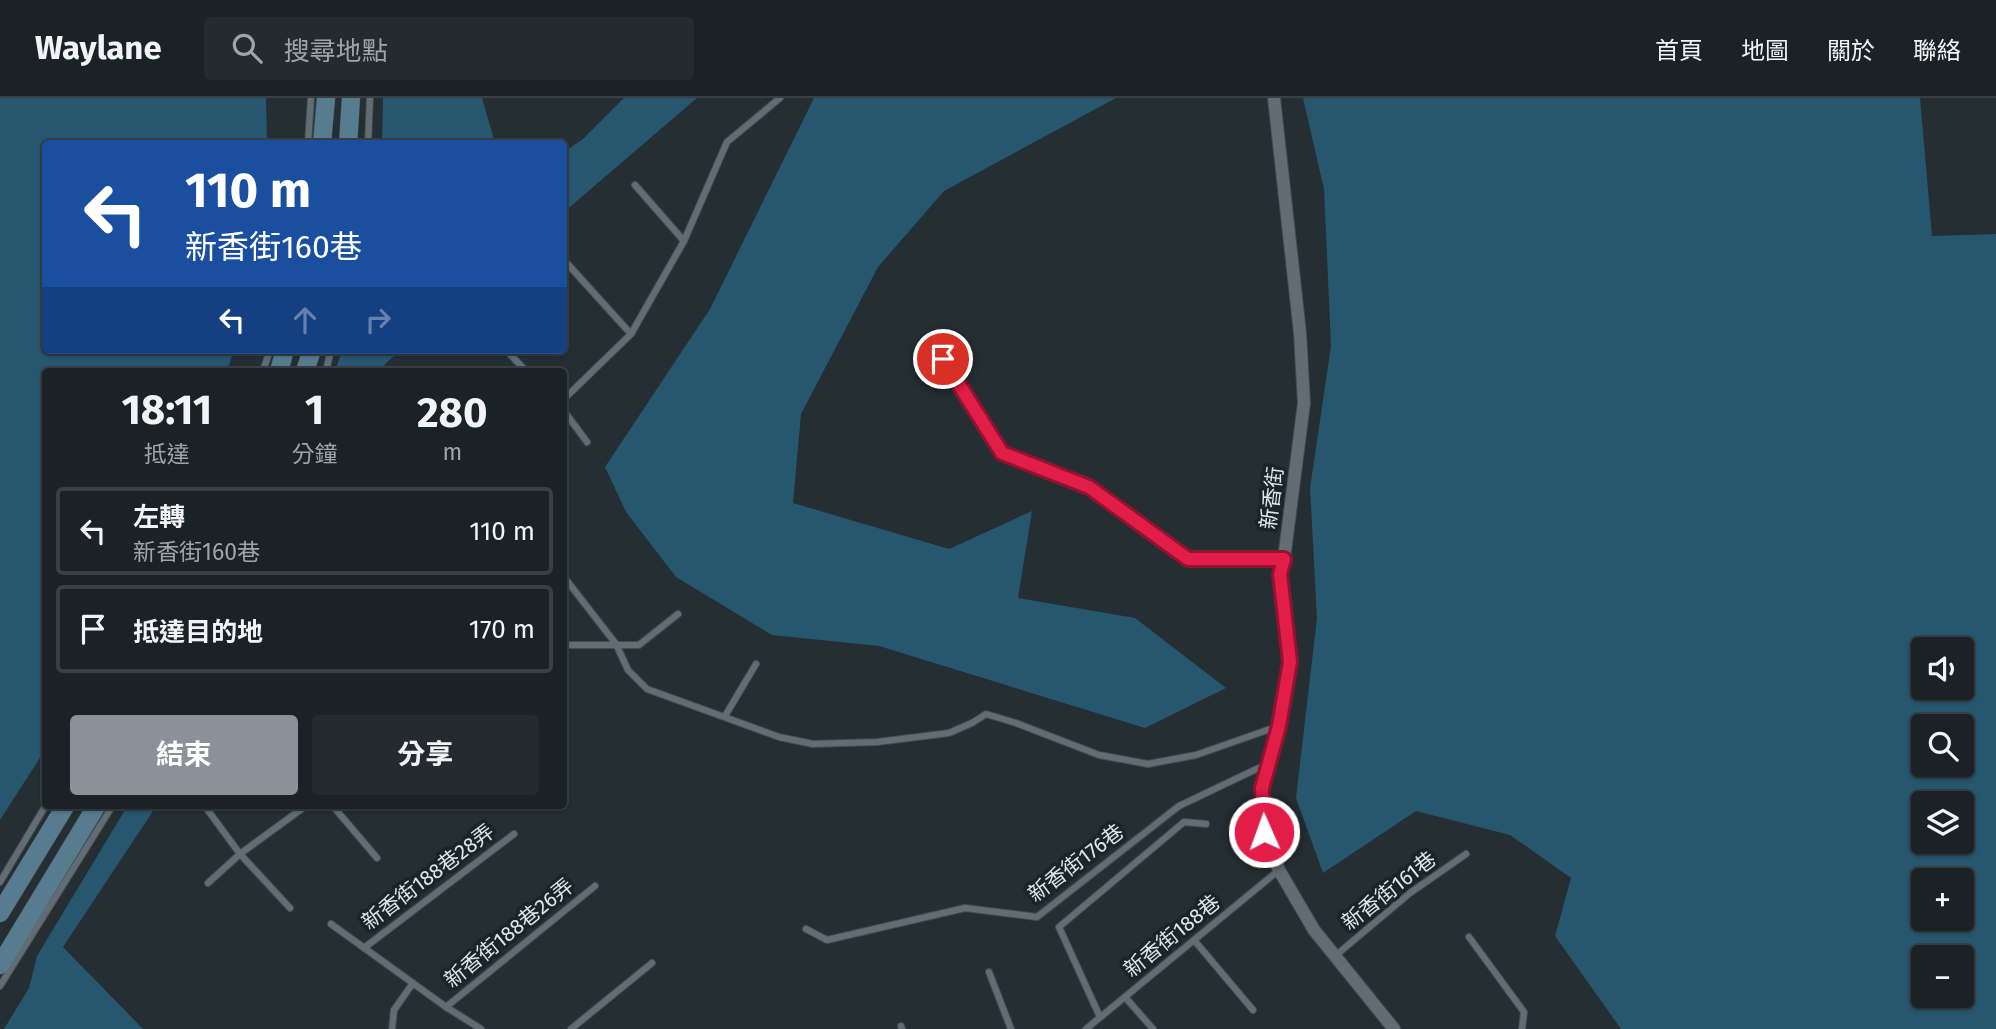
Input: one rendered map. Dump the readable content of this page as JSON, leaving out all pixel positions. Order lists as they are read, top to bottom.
{
  "streets": {
    "street": ["新香街"],
    "lane": [
      "新香街176巷",
      "新香街188巷28弄",
      "新香街161巷",
      "新香街188巷26弄",
      "新香街188巷"
    ]
  },
  "crossings": [
    ["新香街", "新香街176巷"],
    ["新香街", "新香街161巷"],
    ["新香街", "新香街188巷"]
  ],
  "page": {
    "header": "Waylane",
    "search": "搜尋地點",
    "nav": [
      "首頁",
      "地圖",
      "關於",
      "聯絡"
    ],
    "turn": ["110 m", "新香街160巷"],
    "eta": [
      "18:11",
      "抵達",
      "1",
      "分鐘",
      "280",
      "m"
    ],
    "list": [
      {
        "name": "左轉",
        "note": "新香街160巷",
        "value": "110 m"
      },
      {
        "name": "抵達目的地",
        "value": "170 m"
      }
    ],
    "map_buttons": ["+", "−"],
    "buttons": ["結束", "分享"]
  }
}
